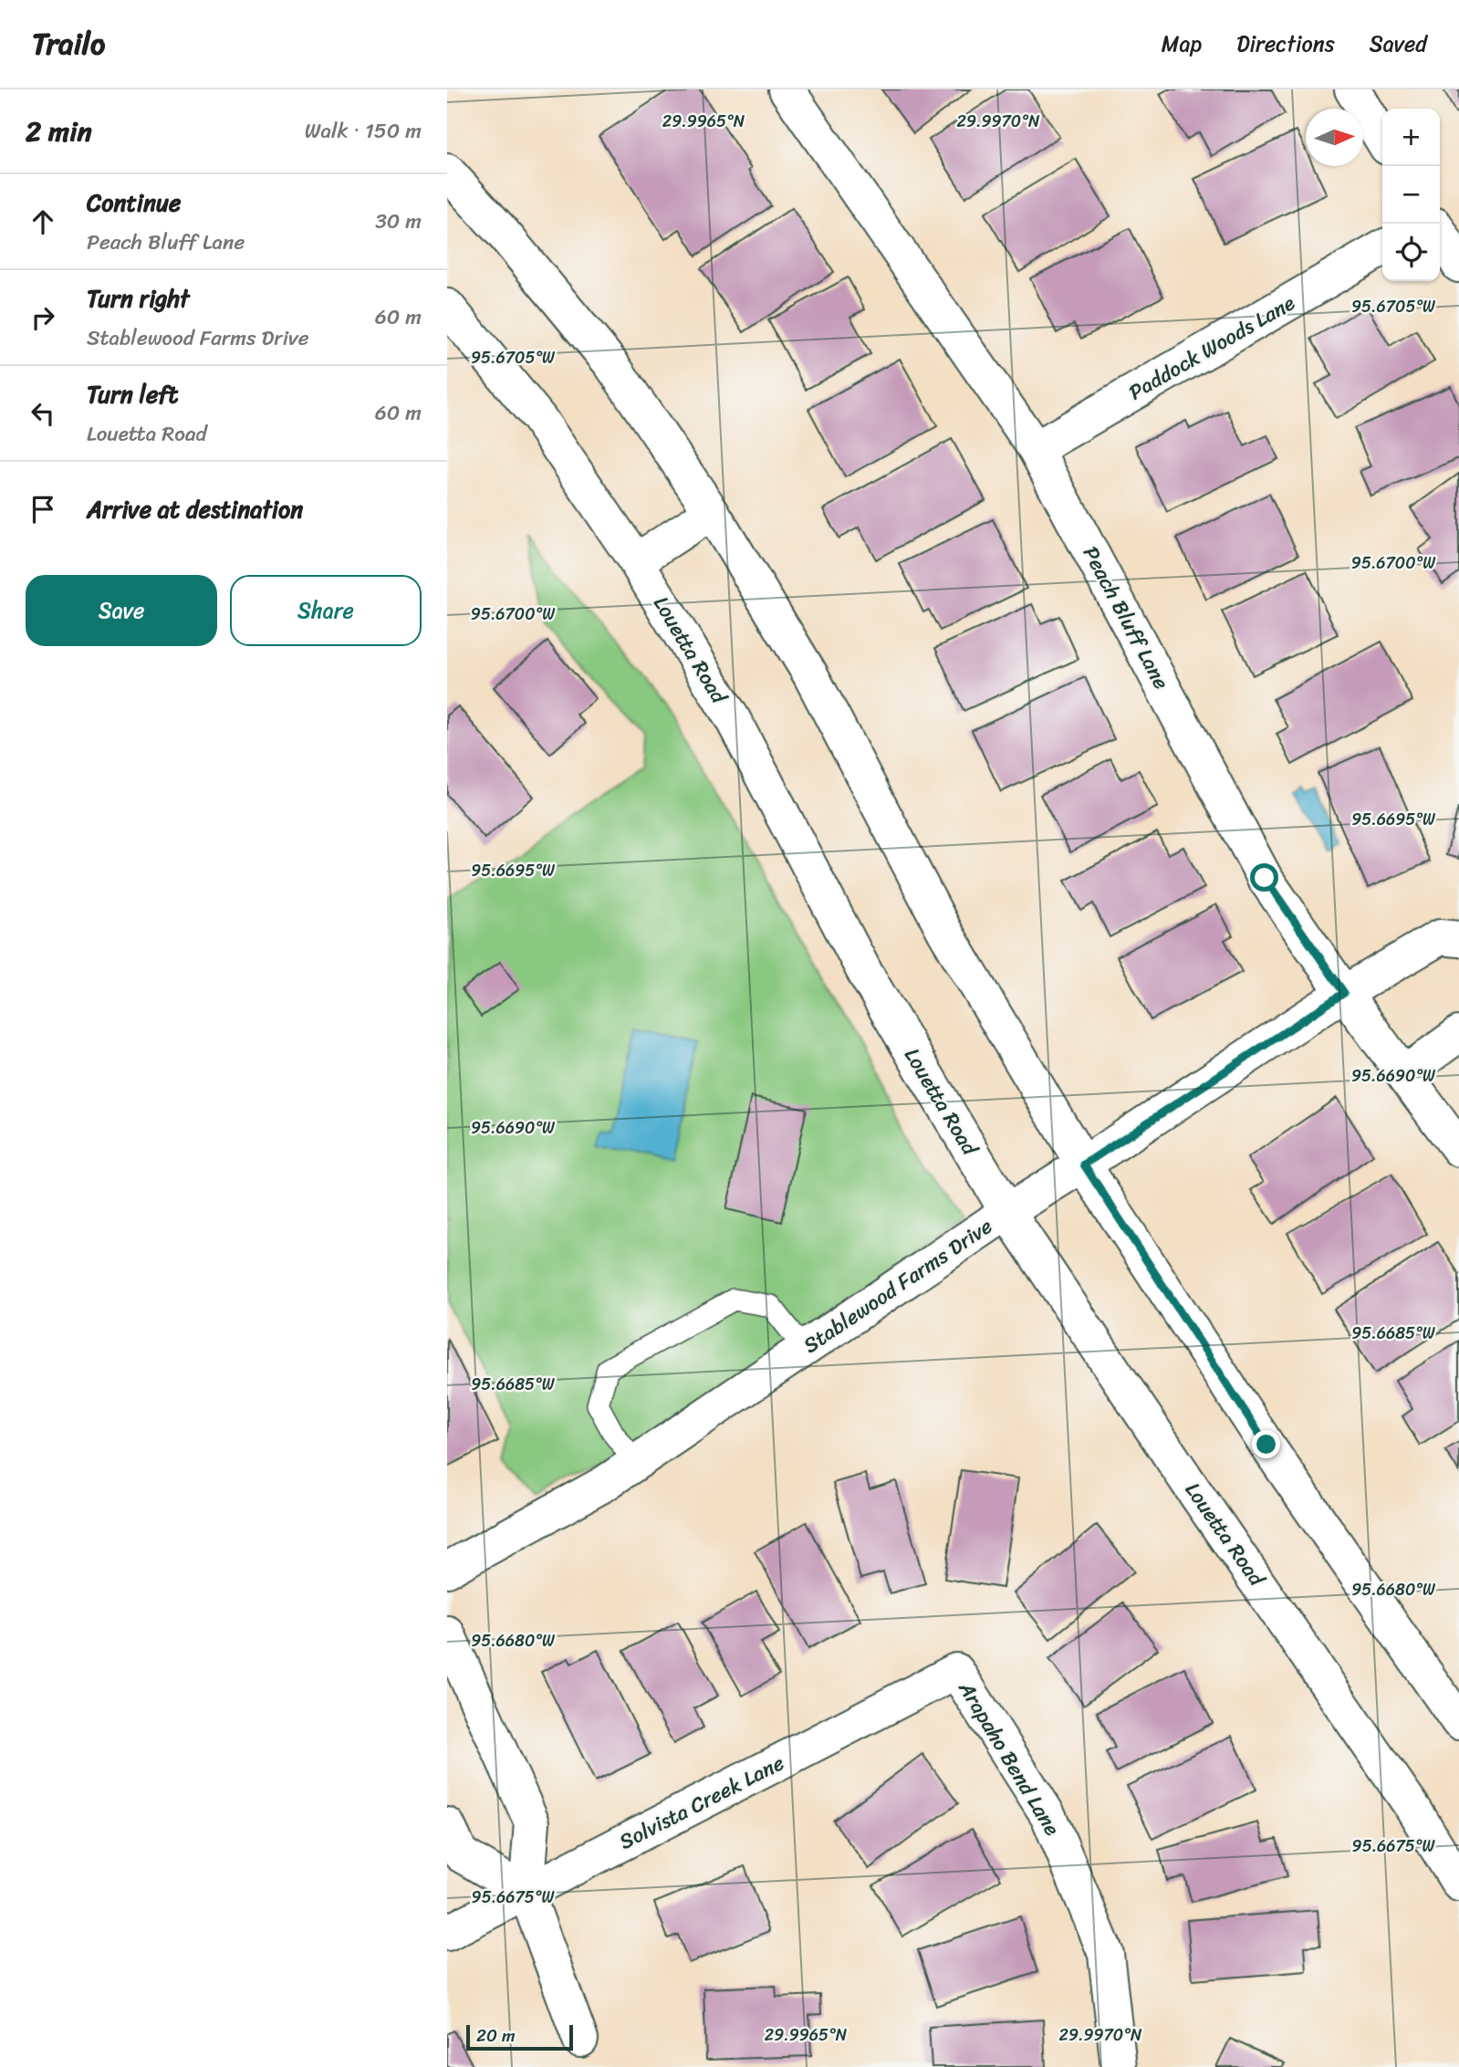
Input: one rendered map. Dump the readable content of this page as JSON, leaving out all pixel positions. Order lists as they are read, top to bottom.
{
  "streets": {
    "street": [
      "Paddock Woods Lane",
      "Peach Bluff Lane",
      "Louetta Road",
      "Stablewood Farms Drive",
      "Arapaho Bend Lane",
      "Solvista Creek Lane"
    ]
  },
  "crossings": [
    ["Paddock Woods Lane", "Peach Bluff Lane"],
    ["Peach Bluff Lane", "Stablewood Farms Drive"],
    ["Louetta Road", "Stablewood Farms Drive"],
    ["Arapaho Bend Lane", "Solvista Creek Lane"]
  ],
  "scale_bar": "20 m",
  "north": "right",
  "page": {
    "header": "Trailo",
    "nav": ["Map", "Directions", "Saved"],
    "heading": ["2 min", "Walk · 150 m"],
    "map_buttons": ["+", "−"],
    "list": [
      ["Continue", "Peach Bluff Lane", "30 m"],
      ["Turn right", "Stablewood Farms Drive", "60 m"],
      ["Turn left", "Louetta Road", "60 m"],
      "Arrive at destination"
    ],
    "buttons": ["Save", "Share"],
    "scale": "20 m"
  },
  "coordinates": [
    "29.9965°N",
    "29.9970°N",
    "95.6705°W",
    "95.6700°W",
    "95.6695°W",
    "95.6690°W",
    "95.6685°W",
    "95.6680°W",
    "95.6675°W"
  ]
}
